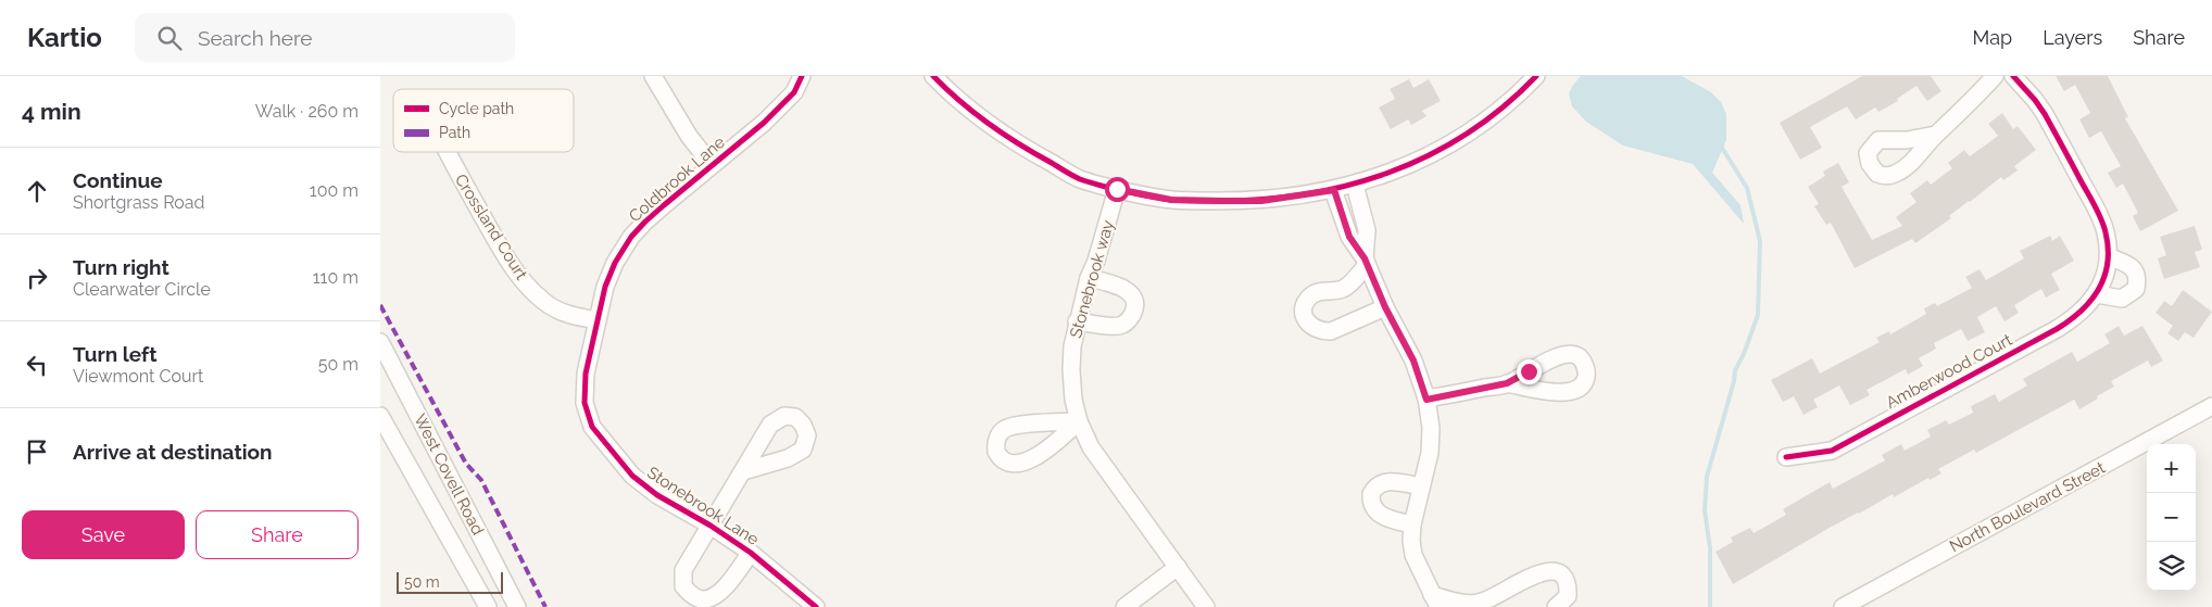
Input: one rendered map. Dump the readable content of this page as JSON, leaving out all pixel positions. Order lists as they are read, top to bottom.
{
  "streets": {
    "street": [
      "Coldbrook Lane",
      "Crossland Court",
      "Stonebrook way",
      "Amberwood Court",
      "West Covell Road",
      "Stonebrook Lane",
      "North Boulevard Street"
    ]
  },
  "crossings": [
    ["Coldbrook Lane", "Crossland Court"],
    ["Coldbrook Lane", "Stonebrook Lane"],
    ["Crossland Court", "Stonebrook Lane"]
  ],
  "legend": ["Cycle path", "Path"],
  "scale_bar": "50 m",
  "page": {
    "header": "Kartio",
    "search": "Search here",
    "nav": ["Map", "Layers", "Share"],
    "heading": ["4 min", "Walk · 260 m"],
    "list": [
      ["Continue", "Shortgrass Road", "100 m"],
      ["Turn right", "Clearwater Circle", "110 m"],
      ["Turn left", "Viewmont Court", "50 m"],
      "Arrive at destination"
    ],
    "map_buttons": ["+", "−"],
    "buttons": ["Save", "Share"],
    "scale": "50 m"
  }
}
